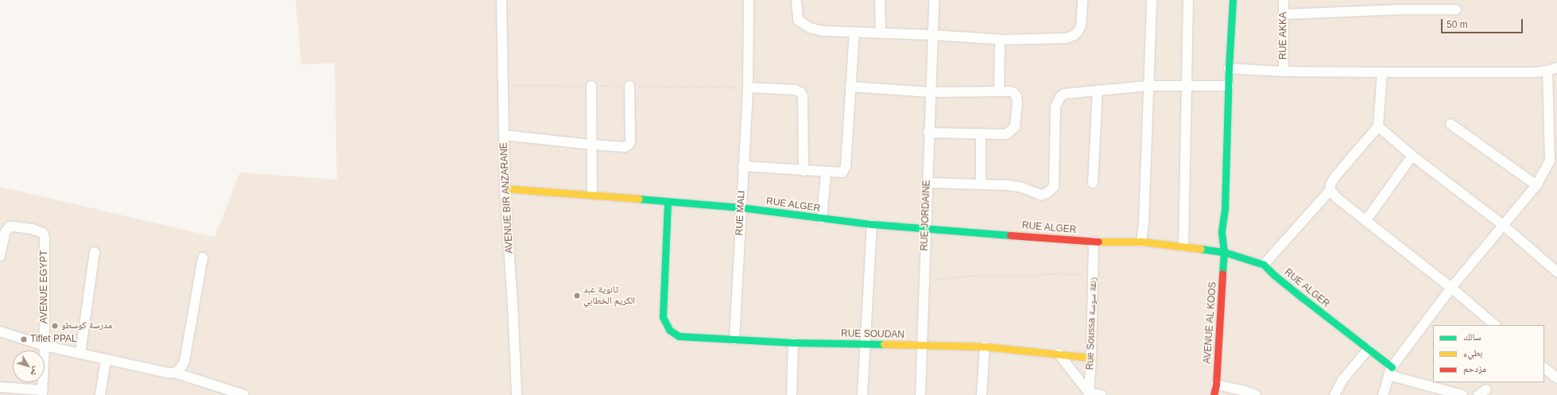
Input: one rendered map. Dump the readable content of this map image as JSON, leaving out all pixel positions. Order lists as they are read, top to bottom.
{
  "streets": {
    "street": [
      "RUE AKKA",
      "AVENUE BIR ANZARANE",
      "RUE ALGER",
      "RUE MALI",
      "RUE JORDAINE",
      "AVENUE EGYPT",
      "AVENUE AL KOOS",
      "Rue Soussa زنقة سوسة",
      "RUE SOUDAN"
    ]
  },
  "crossings": [
    ["AVENUE BIR ANZARANE", "RUE ALGER"],
    ["RUE ALGER", "RUE MALI"],
    ["RUE ALGER", "RUE JORDAINE"],
    ["RUE ALGER", "AVENUE AL KOOS"],
    ["RUE ALGER", "Rue Soussa زنقة سوسة"],
    ["RUE ALGER", "RUE SOUDAN"],
    ["RUE MALI", "RUE SOUDAN"],
    ["RUE JORDAINE", "RUE SOUDAN"],
    ["Rue Soussa زنقة سوسة", "RUE SOUDAN"]
  ],
  "places": ["ثانوية عبد الكريم الخطابي", "مدرسة كوسطو", "Tiflet PPAL"],
  "legend": ["سالك", "بطيء", "مزدحم"],
  "scale_bar": "50 m",
  "north": "bottom right"
}
